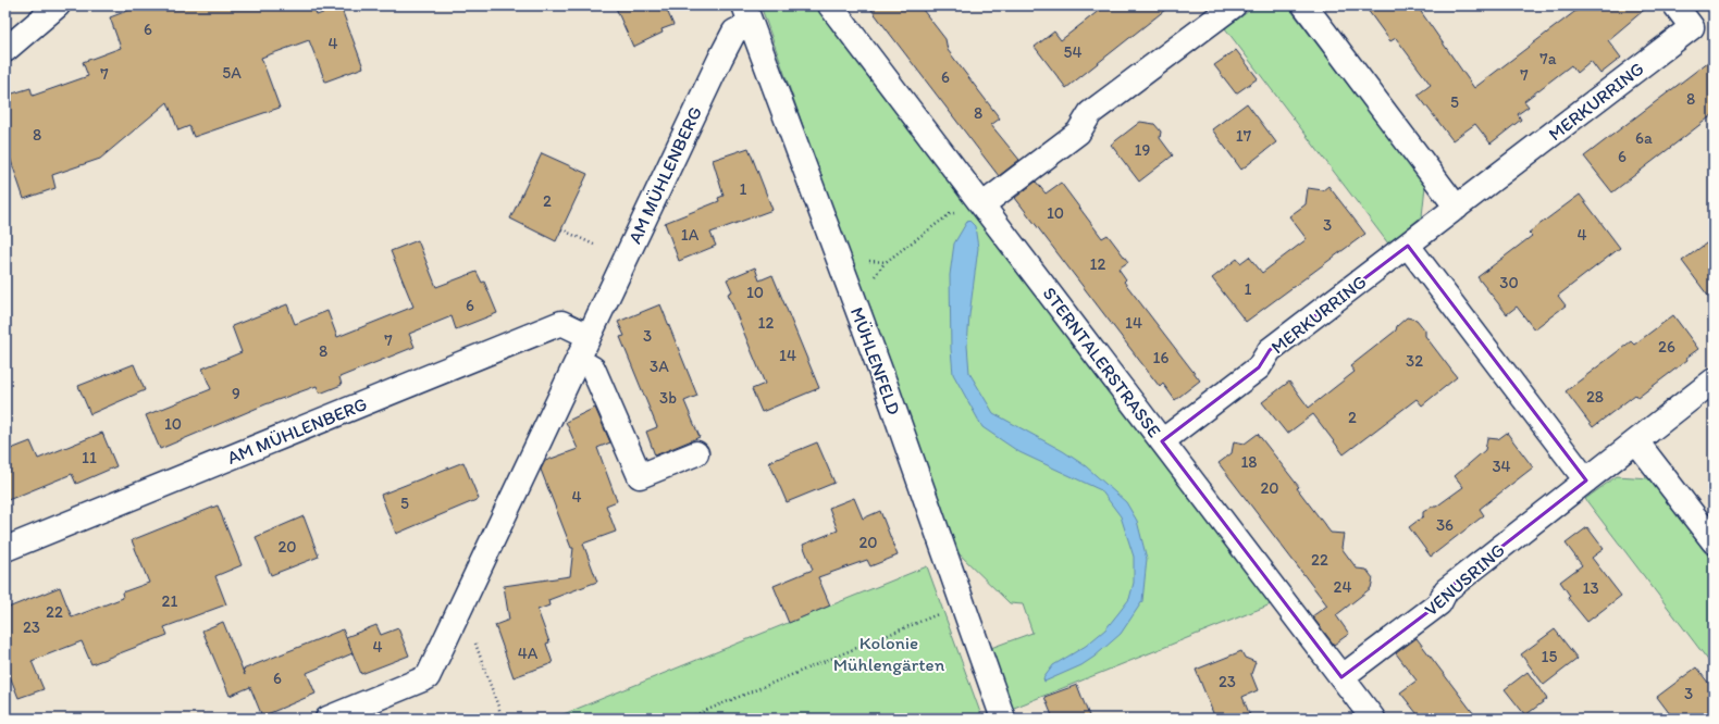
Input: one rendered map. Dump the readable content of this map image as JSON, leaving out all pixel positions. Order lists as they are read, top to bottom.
{
  "streets": {
    "street": [
      "MERKURRING",
      "AM MÜHLENBERG",
      "MÜHLENFELD",
      "STERNTALERSTRASSE",
      "VENUSRING"
    ]
  },
  "crossings": [
    ["MERKURRING", "STERNTALERSTRASSE"],
    ["AM MÜHLENBERG", "MÜHLENFELD"],
    ["STERNTALERSTRASSE", "VENUSRING"]
  ],
  "parks": ["Kolonie Mühlengärten"],
  "house_numbers": [
    "6",
    "4",
    "54",
    "7a",
    "5A",
    "7",
    "7",
    "6",
    "8",
    "5",
    "8",
    "8",
    "17",
    "6a",
    "19",
    "6",
    "1",
    "2",
    "10",
    "3",
    "1A",
    "4",
    "12",
    "30",
    "1",
    "10",
    "6",
    "12",
    "14",
    "3",
    "7",
    "26",
    "8",
    "14",
    "16",
    "32",
    "3A",
    "9",
    "28",
    "3b",
    "2",
    "10",
    "11",
    "18",
    "34",
    "20",
    "4",
    "5",
    "36",
    "20",
    "20",
    "22",
    "24",
    "13",
    "21",
    "22",
    "23",
    "4",
    "4A",
    "15",
    "6",
    "23",
    "3"
  ]
}
